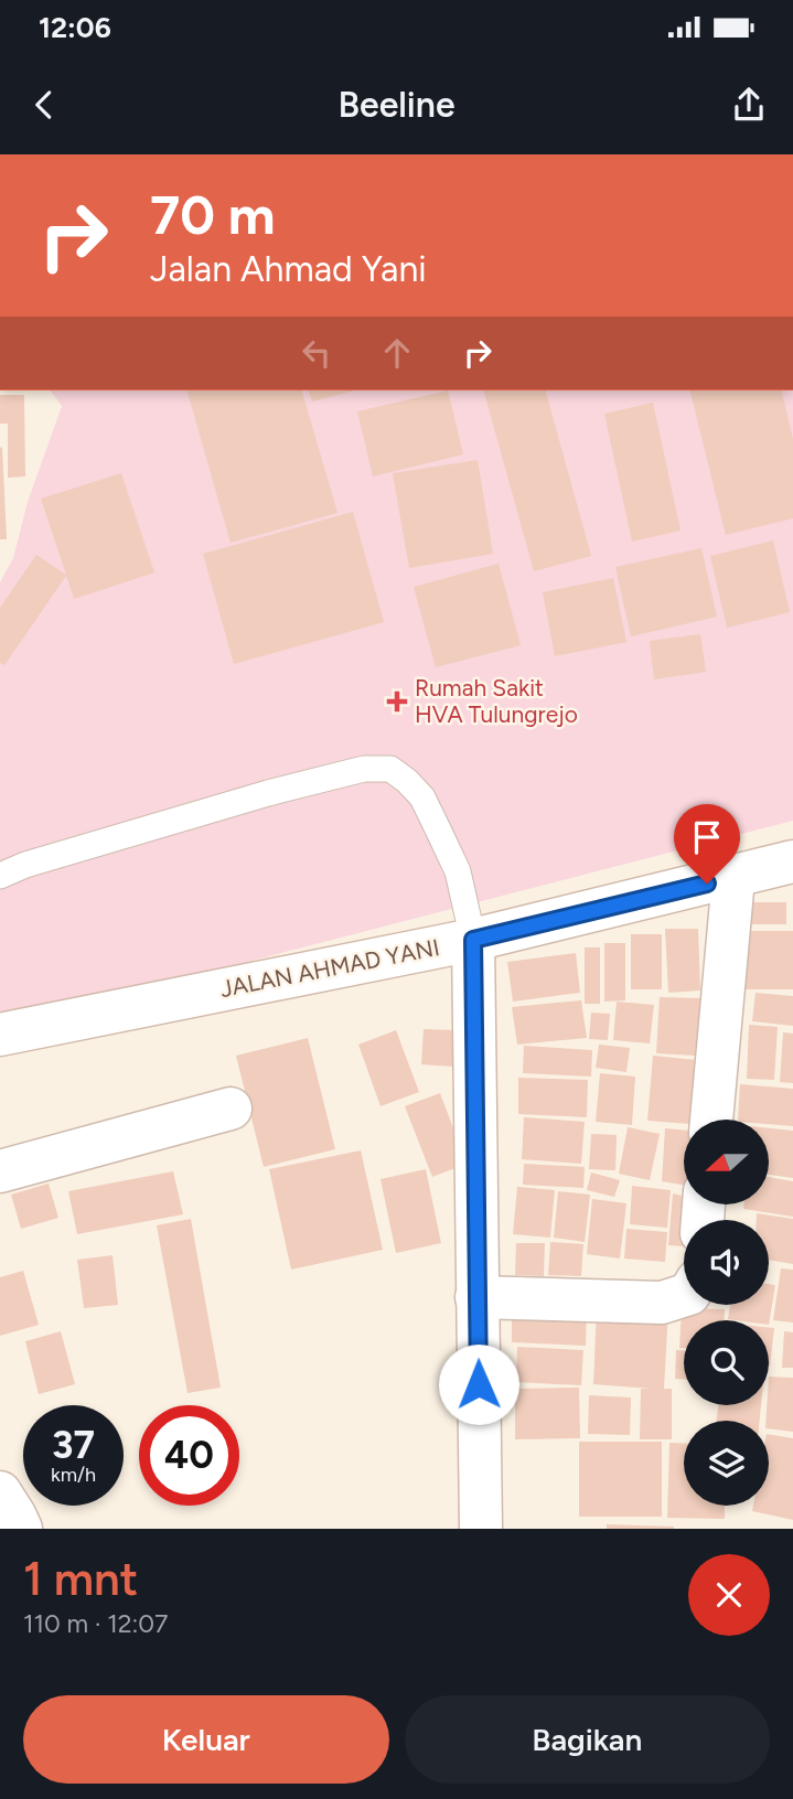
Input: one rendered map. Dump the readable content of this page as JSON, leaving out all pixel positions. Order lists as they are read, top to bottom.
{
  "streets": {
    "street": ["JALAN AHMAD YANI"]
  },
  "places": {
    "health": ["Rumah Sakit HVA Tulungrejo"]
  },
  "north": "left",
  "page": {
    "status": "12:06",
    "header": "Beeline",
    "turn": ["70 m", "Jalan Ahmad Yani"],
    "speed": "37 km/h",
    "limit": "40",
    "heading": ["1 mnt", "110 m · 12:07"],
    "buttons": ["Keluar", "Bagikan"]
  }
}
